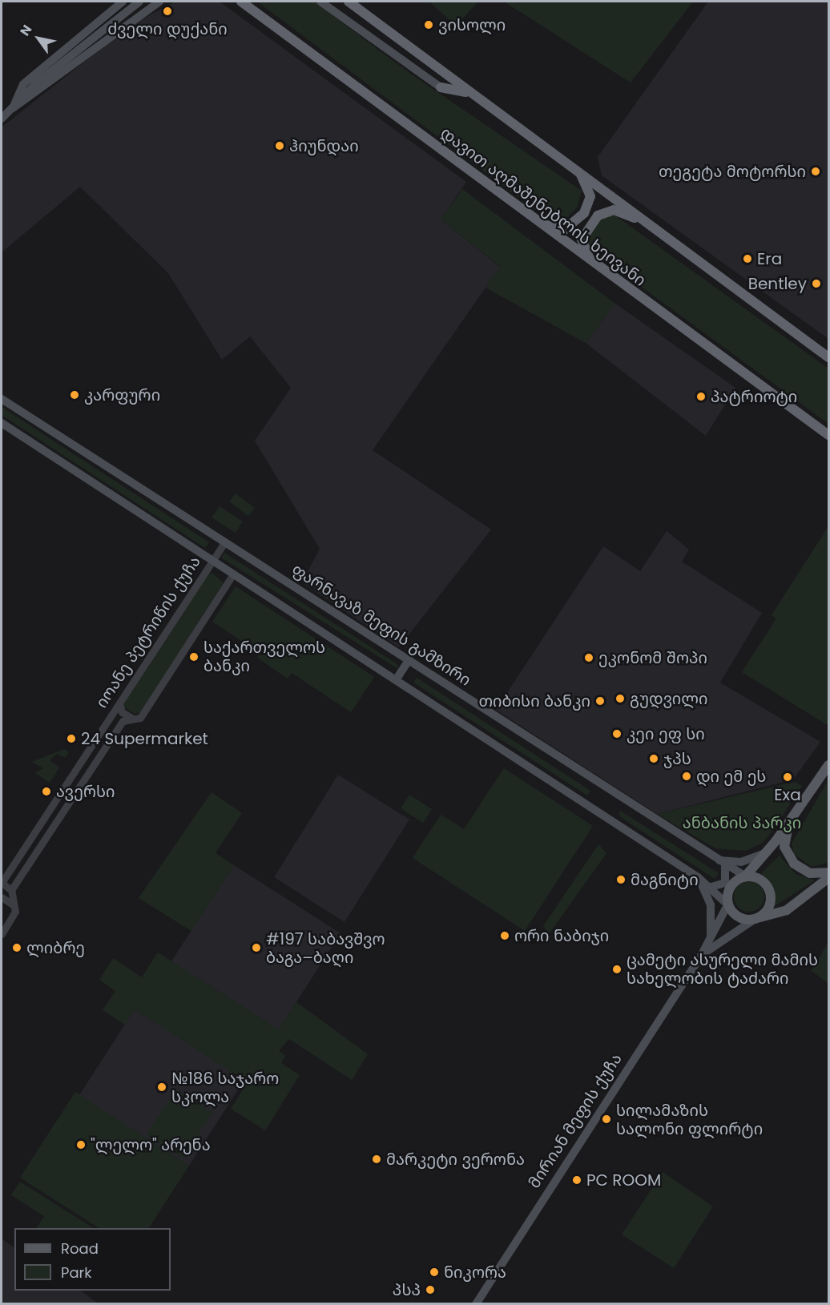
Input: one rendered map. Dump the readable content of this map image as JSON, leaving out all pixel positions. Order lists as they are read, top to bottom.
{
  "streets": {
    "highway": ["დავით აღმაშენებლის ხეივანი"],
    "main road": ["ფარნავაზ მეფის გამზირი", "მირიან მეფის ქუჩა"],
    "street": ["იოანე პეტრიწის ქუჩა"]
  },
  "crossings": [
    ["ფარნავაზ მეფის გამზირი", "იოანე პეტრიწის ქუჩა"],
    ["ფარნავაზ მეფის გამზირი", "მირიან მეფის ქუჩა"]
  ],
  "parks": ["ანბანის პარკი"],
  "places": [
    "ძველი დუქანი",
    "ვისოლი",
    "ჰიუნდაი",
    "თეგეტა მოტორსი",
    "Era",
    "Bentley",
    "კარფური",
    "პატრიოტი",
    "საქართველოს ბანკი",
    "ეკონომ შოპი",
    "გუდვილი",
    "თიბისი ბანკი",
    "კეი ეფ სი",
    "24 Supermarket",
    "ჯპს",
    "დი ემ ეს",
    "Exa",
    "ავერსი",
    "მაგნიტი",
    "ორი ნაბიჯი",
    "ლიბრე",
    "#197 საბავშვო ბაგა–ბაღი",
    "ცამეტი ასურელი მამის სახელობის ტაძარი",
    "№186 საჯარო სკოლა",
    "სილამაზის სალონი ფლირტი",
    "\"ლელო\" არენა",
    "მარკეტი ვერონა",
    "PC ROOM",
    "ნიკორა",
    "პსპ"
  ],
  "legend": ["Road", "Park"],
  "north": "top left"
}
